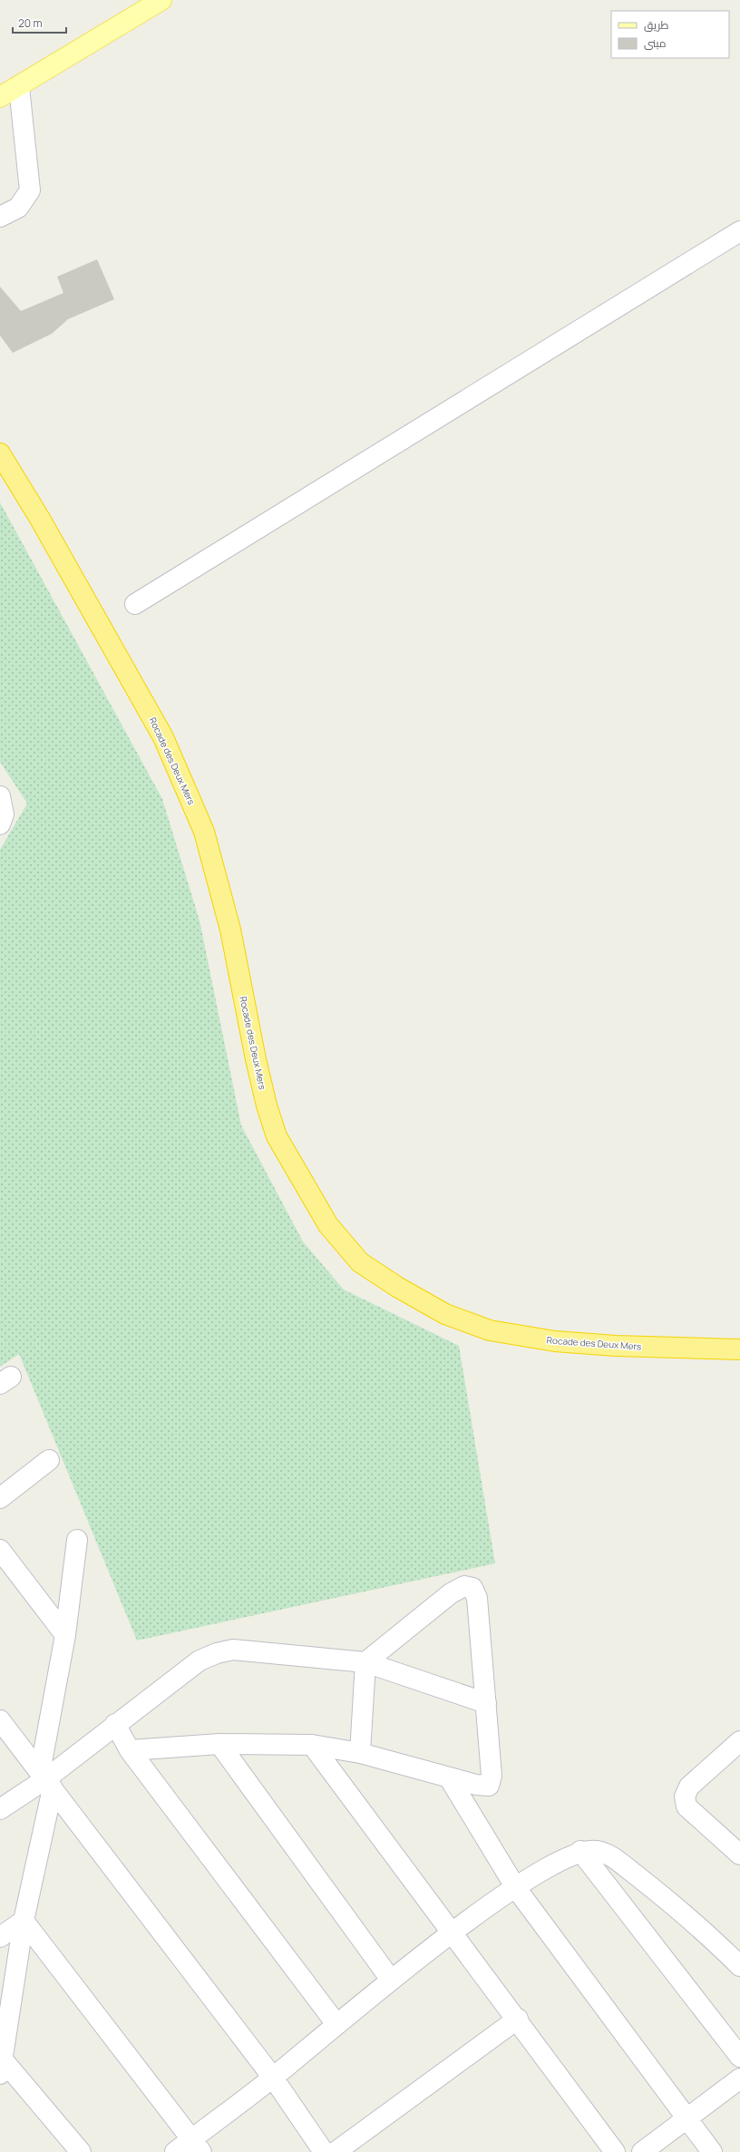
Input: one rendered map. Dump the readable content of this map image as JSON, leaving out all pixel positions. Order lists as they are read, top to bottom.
{
  "streets": {
    "highway": ["Rocade des Deux Mers"]
  },
  "legend": ["طريق", "مبنى"],
  "scale_bar": "20 m"
}
